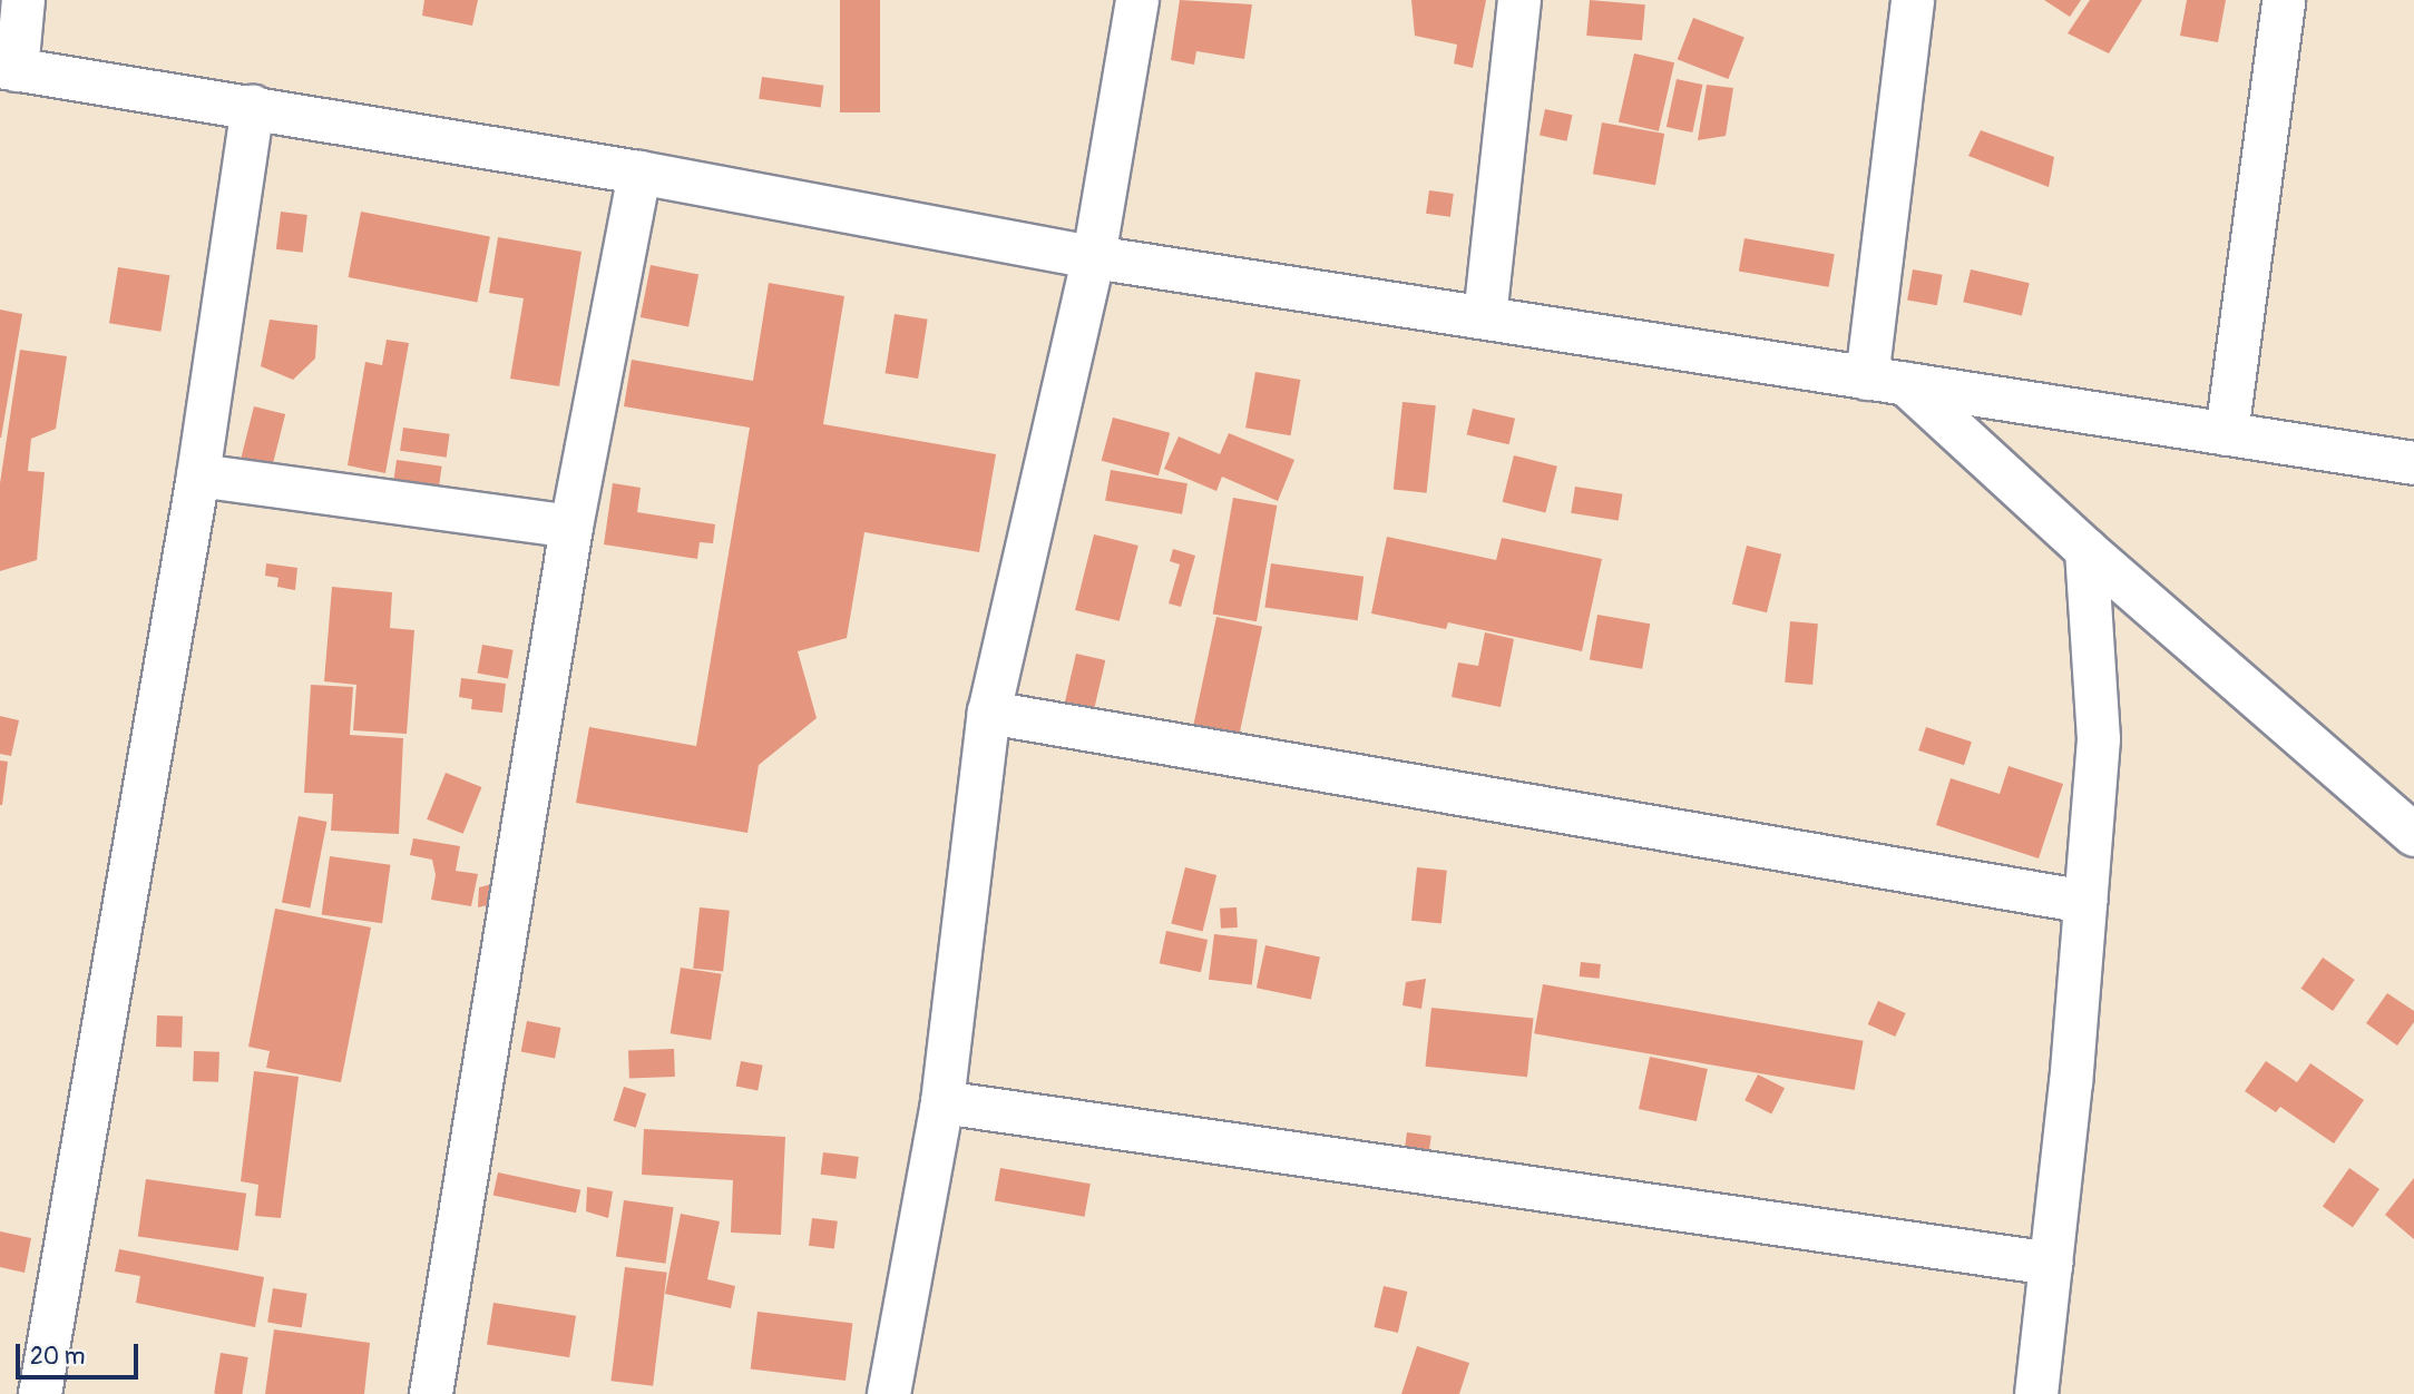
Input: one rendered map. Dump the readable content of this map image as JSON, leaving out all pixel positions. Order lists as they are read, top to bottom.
{
  "scale_bar": "20 m"
}
